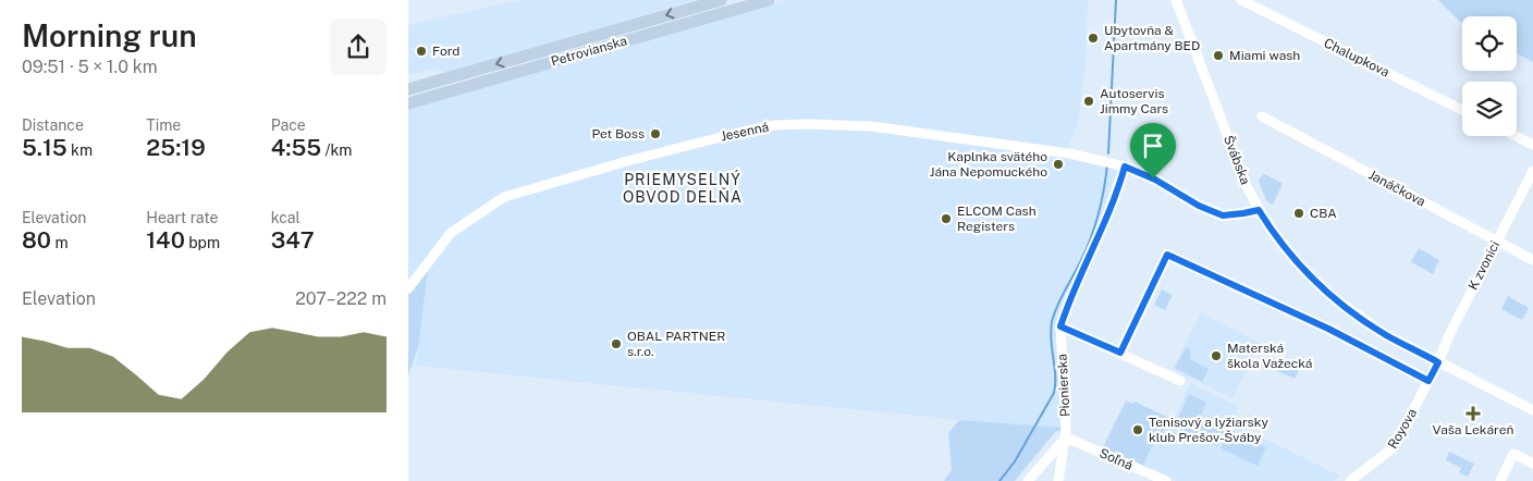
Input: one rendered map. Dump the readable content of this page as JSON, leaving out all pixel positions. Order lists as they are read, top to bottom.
{
  "streets": {
    "main road": ["Petrovianska"],
    "street": [
      "Chalupkova",
      "Jesenná",
      "Švábska",
      "Janáčkova",
      "K zvonici",
      "Pionierska",
      "Royova",
      "Soľná"
    ]
  },
  "crossings": [
    ["Jesenná", "Pionierska"],
    ["Švábska", "K zvonici"],
    ["Švábska", "Royova"],
    ["Janáčkova", "K zvonici"],
    ["K zvonici", "Royova"],
    ["Pionierska", "Soľná"]
  ],
  "districts": ["PRIEMYSELNÝ OBVOD DELŇA"],
  "places": {
    "other": [
      "Ubytovňa & Apartmány BED",
      "Ford",
      "Miami wash",
      "Autoservis Jimmy Cars",
      "Pet Boss",
      "Kaplnka svätého Jána Nepomuckého",
      "CBA",
      "ELCOM Cash Registers",
      "OBAL PARTNER s.r.o.",
      "Materská škola Važecká",
      "Tenisový a lyžiarsky klub Prešov-Šváby"
    ],
    "health": ["Vaša Lekáreň"]
  },
  "page": {
    "heading": ["Morning run", "09:51 · 5 × 1.0 km"],
    "stats": [
      ["Distance", "5.15 km"],
      ["Time", "25:19"],
      ["Pace", "4:55 /km"],
      ["Elevation", "80 m"],
      ["Heart rate", "140 bpm"],
      ["kcal", "347"]
    ],
    "chart": ["Elevation", "207–222 m"]
  }
}
